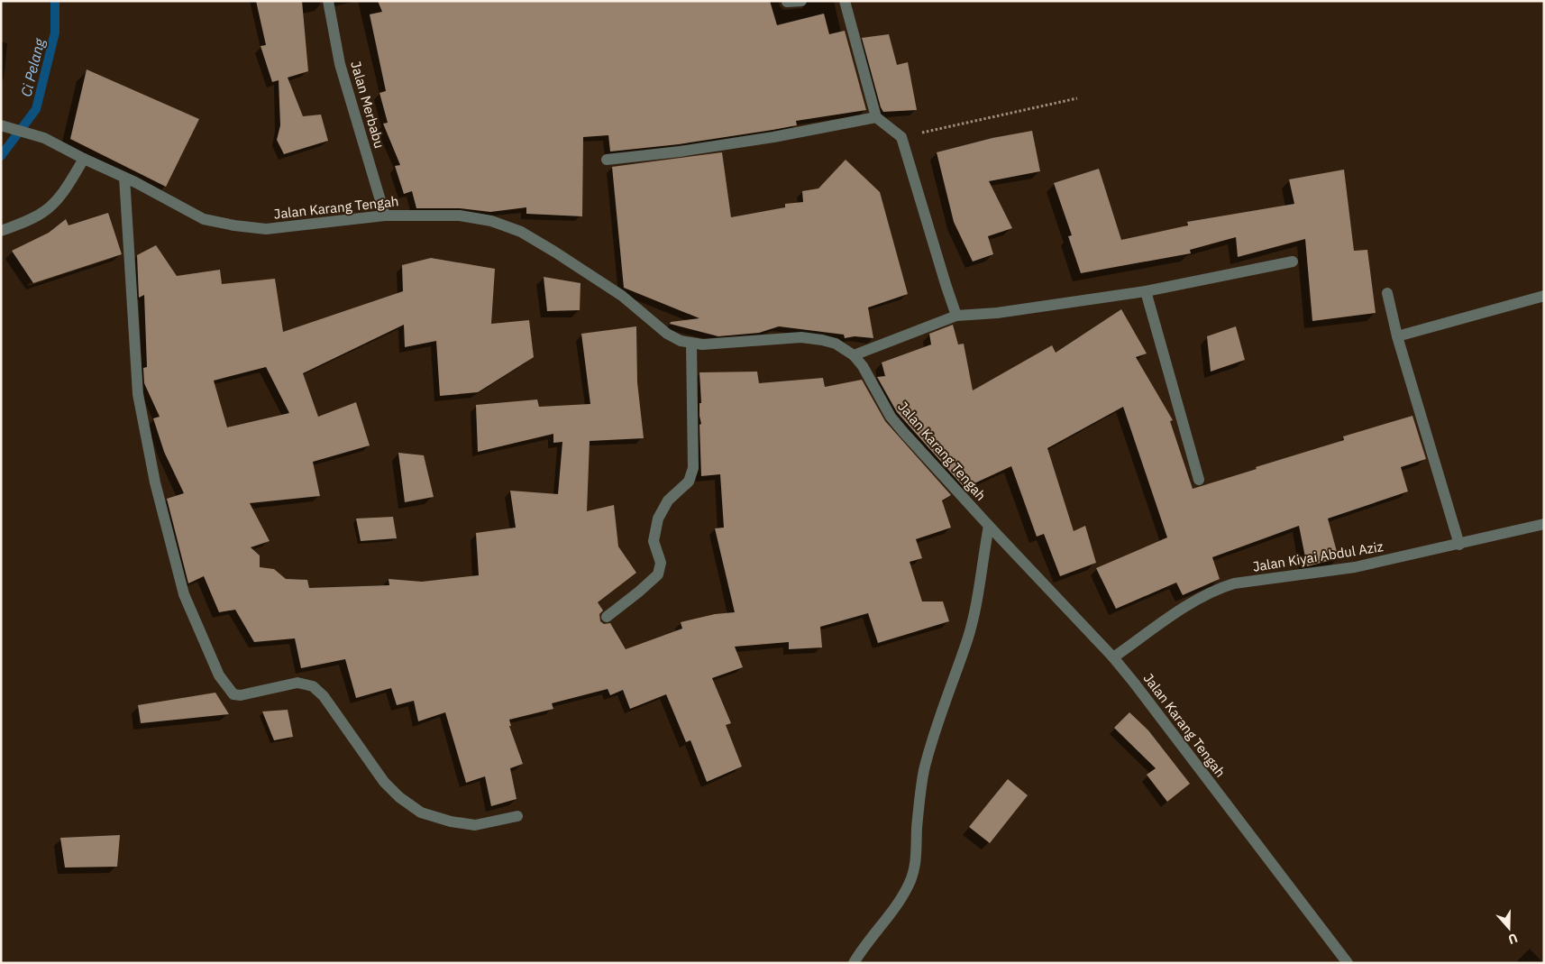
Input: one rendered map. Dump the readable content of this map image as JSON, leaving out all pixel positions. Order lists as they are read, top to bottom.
{
  "streets": {
    "street": ["Jalan Merbabu", "Jalan Karang Tengah", "Jalan Kiyai Abdul Aziz"]
  },
  "crossings": [
    ["Jalan Merbabu", "Jalan Karang Tengah"],
    ["Jalan Karang Tengah", "Jalan Kiyai Abdul Aziz"]
  ],
  "water": ["Ci Pelang"],
  "north": "bottom"
}
